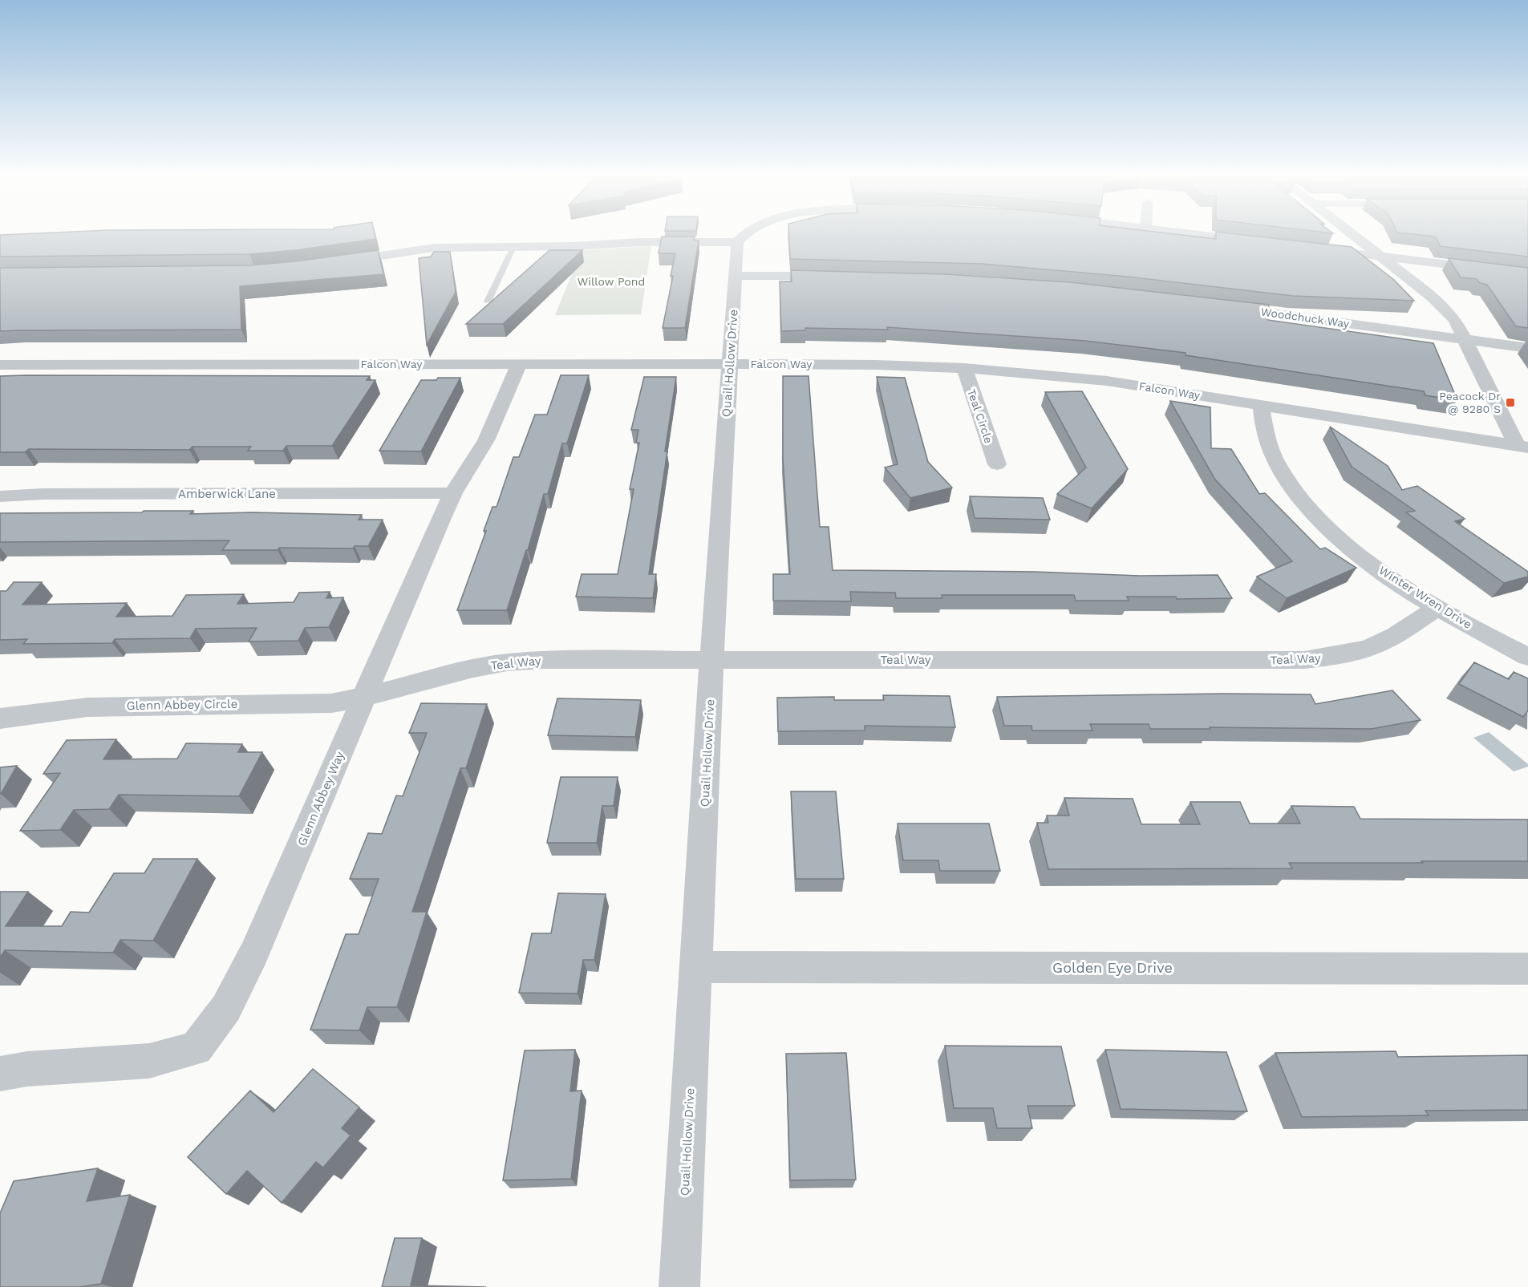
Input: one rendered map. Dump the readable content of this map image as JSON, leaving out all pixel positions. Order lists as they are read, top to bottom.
{
  "streets": {
    "street": [
      "Woodchuck Way",
      "Quail Hollow Drive",
      "Falcon Way",
      "Teal Circle",
      "Amberwick Lane",
      "Winter Wren Drive",
      "Teal Way",
      "Glenn Abbey Circle",
      "Glenn Abbey Way",
      "Golden Eye Drive"
    ]
  },
  "crossings": [
    ["Quail Hollow Drive", "Falcon Way"],
    ["Quail Hollow Drive", "Teal Way"],
    ["Quail Hollow Drive", "Golden Eye Drive"],
    ["Falcon Way", "Teal Circle"],
    ["Falcon Way", "Winter Wren Drive"],
    ["Falcon Way", "Glenn Abbey Way"],
    ["Amberwick Lane", "Glenn Abbey Way"],
    ["Winter Wren Drive", "Teal Way"],
    ["Teal Way", "Glenn Abbey Circle"],
    ["Teal Way", "Glenn Abbey Way"],
    ["Glenn Abbey Circle", "Glenn Abbey Way"]
  ],
  "parks": ["Willow Pond"],
  "places": {
    "transit": ["Peacock Dr @ 9280 S"]
  }
}
